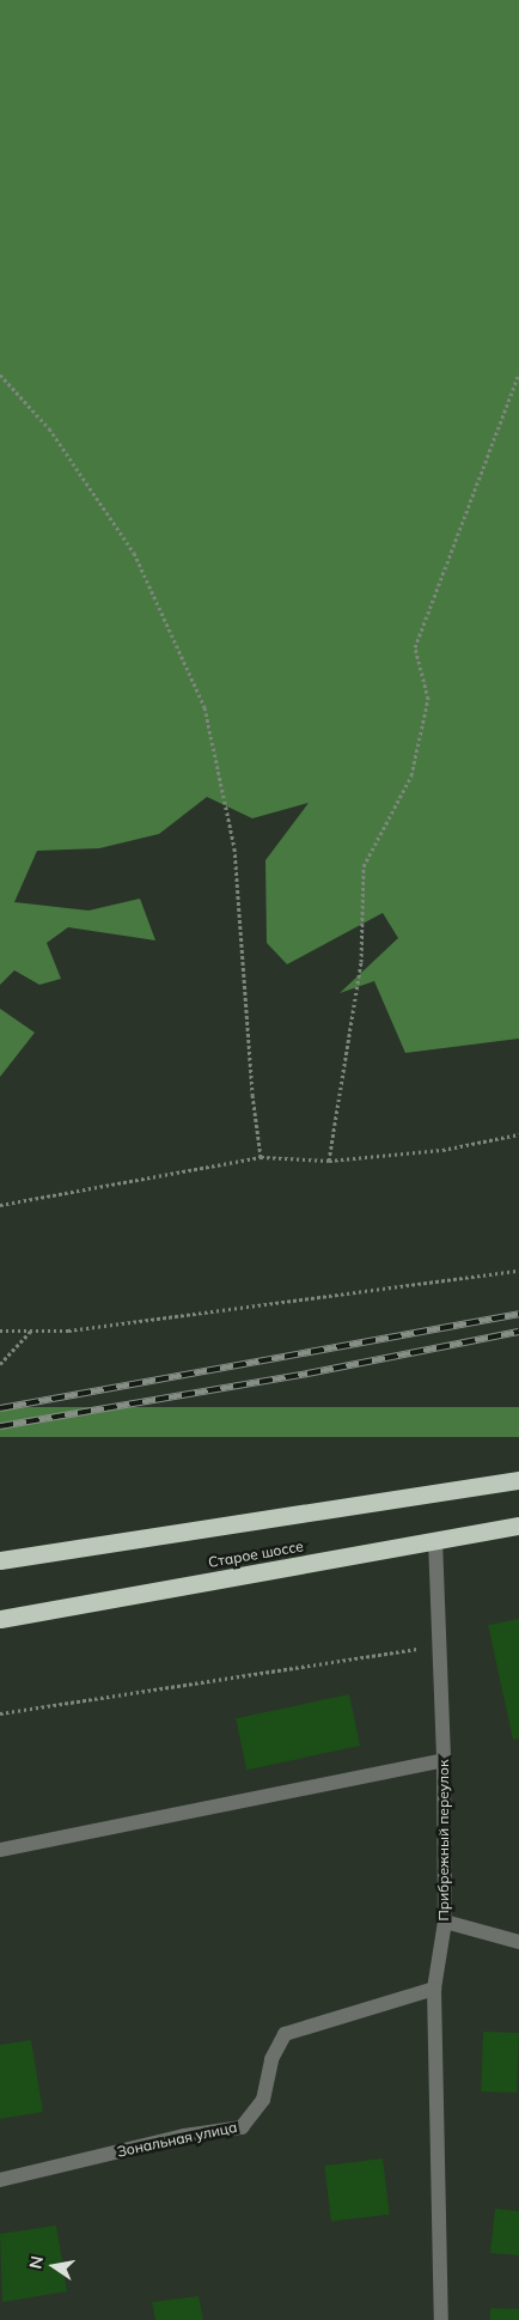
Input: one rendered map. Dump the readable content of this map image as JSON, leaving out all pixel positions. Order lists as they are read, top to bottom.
{
  "streets": {
    "highway": ["Старое шоссе"],
    "street": ["Прибрежный переулок", "Зональная улица"]
  },
  "crossings": [
    ["Старое шоссе", "Прибрежный переулок"],
    ["Прибрежный переулок", "Зональная улица"]
  ],
  "north": "left"
}
